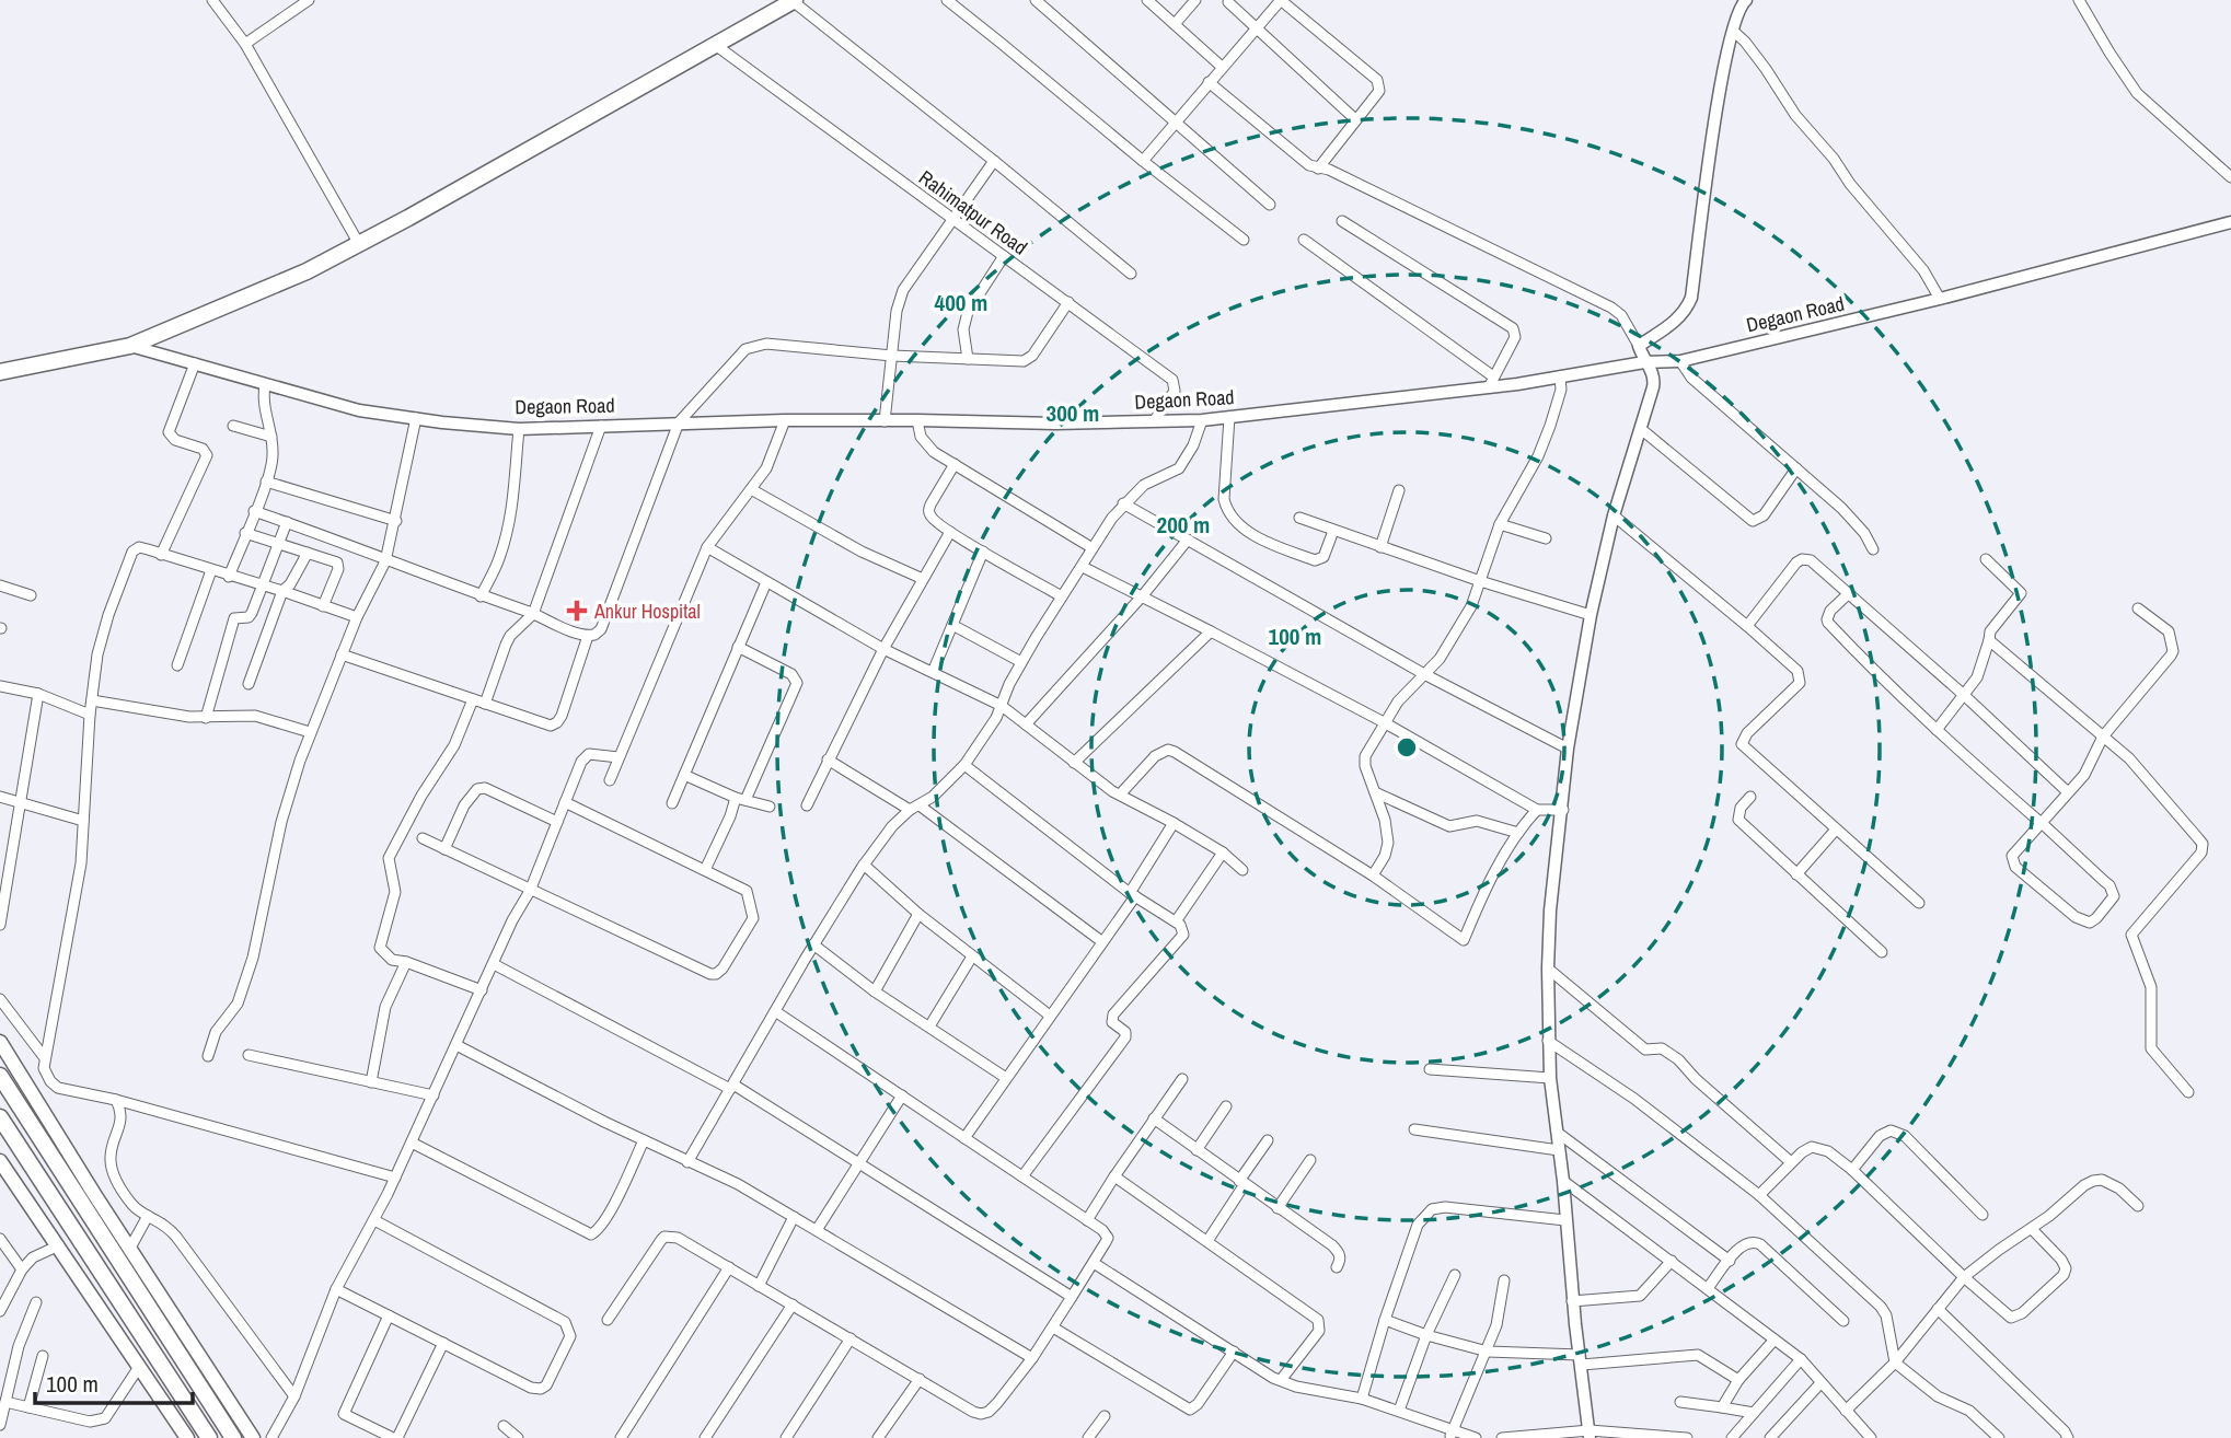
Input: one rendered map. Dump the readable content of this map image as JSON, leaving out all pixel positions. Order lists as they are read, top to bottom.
{
  "streets": {
    "street": ["Rahimatpur Road", "Degaon Road"]
  },
  "crossings": [
    ["Rahimatpur Road", "Degaon Road"]
  ],
  "places": {
    "health": ["Ankur Hospital"]
  },
  "scale_bar": "100 m",
  "rings": [
    "400 m",
    "300 m",
    "200 m",
    "100 m"
  ]
}
